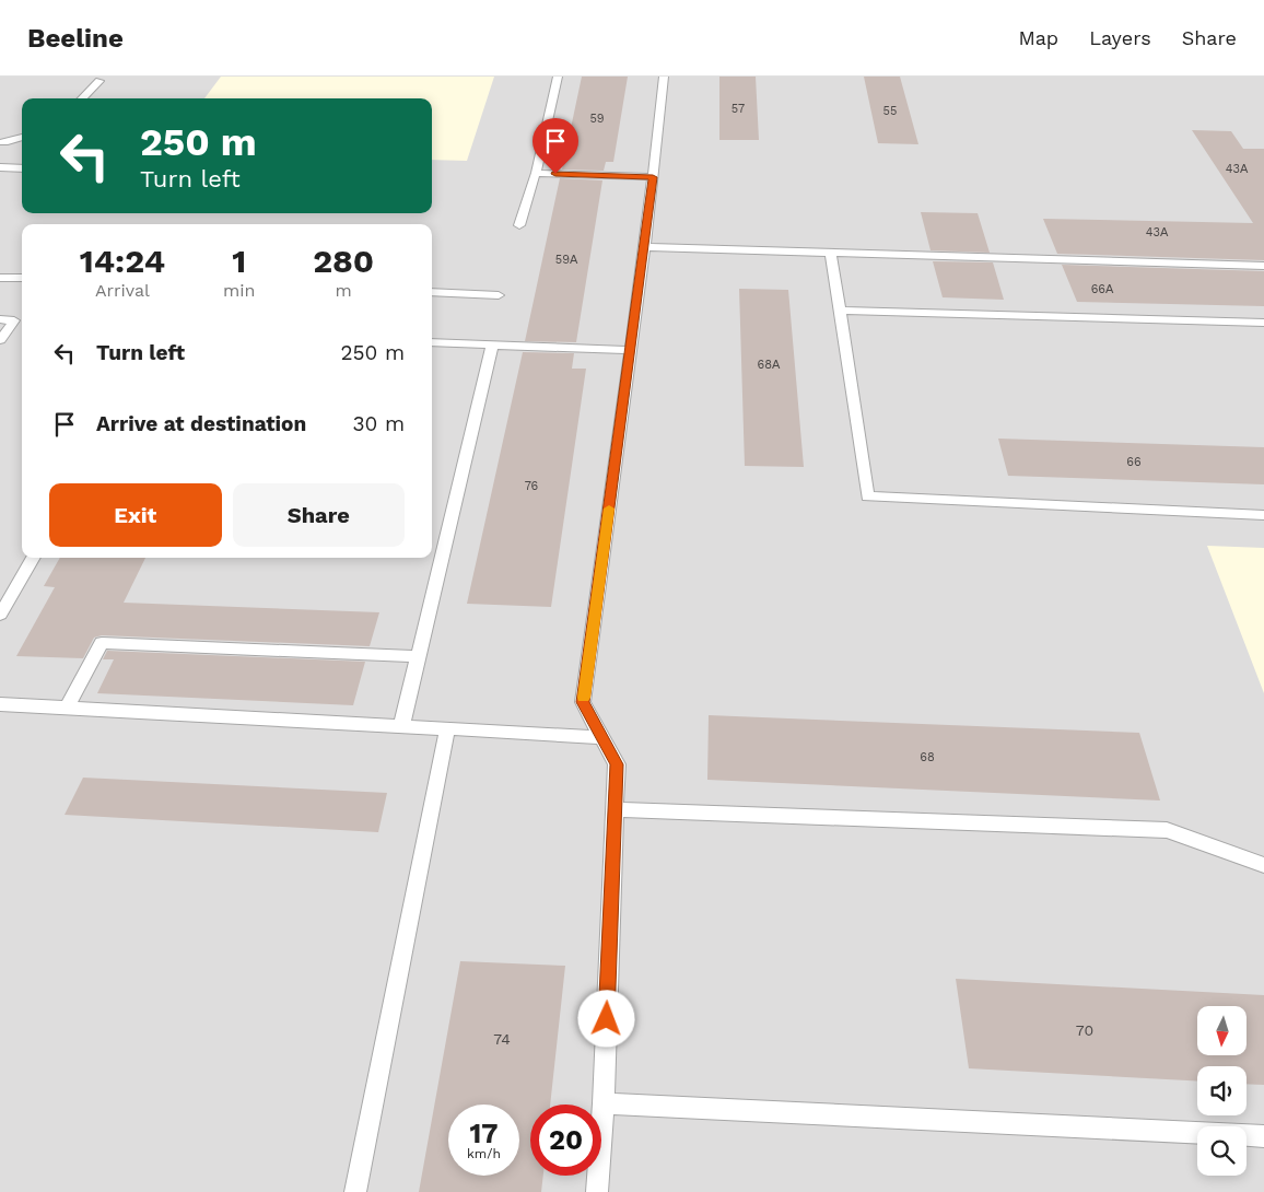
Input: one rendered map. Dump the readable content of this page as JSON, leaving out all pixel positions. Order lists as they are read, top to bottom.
{
  "house_numbers": [
    "57",
    "55",
    "59",
    "43А",
    "43А",
    "59А",
    "66А",
    "68А",
    "66",
    "76",
    "68",
    "70",
    "74"
  ],
  "north": "bottom",
  "page": {
    "header": "Beeline",
    "nav": ["Map", "Layers", "Share"],
    "turn": ["250 m", "Turn left"],
    "eta": [
      "14:24",
      "Arrival",
      "1",
      "min",
      "280",
      "m"
    ],
    "list": [
      {
        "name": "Turn left",
        "value": "250 m"
      },
      {
        "name": "Arrive at destination",
        "value": "30 m"
      }
    ],
    "buttons": ["Exit", "Share"],
    "speed": "17 km/h",
    "limit": "20"
  }
}
